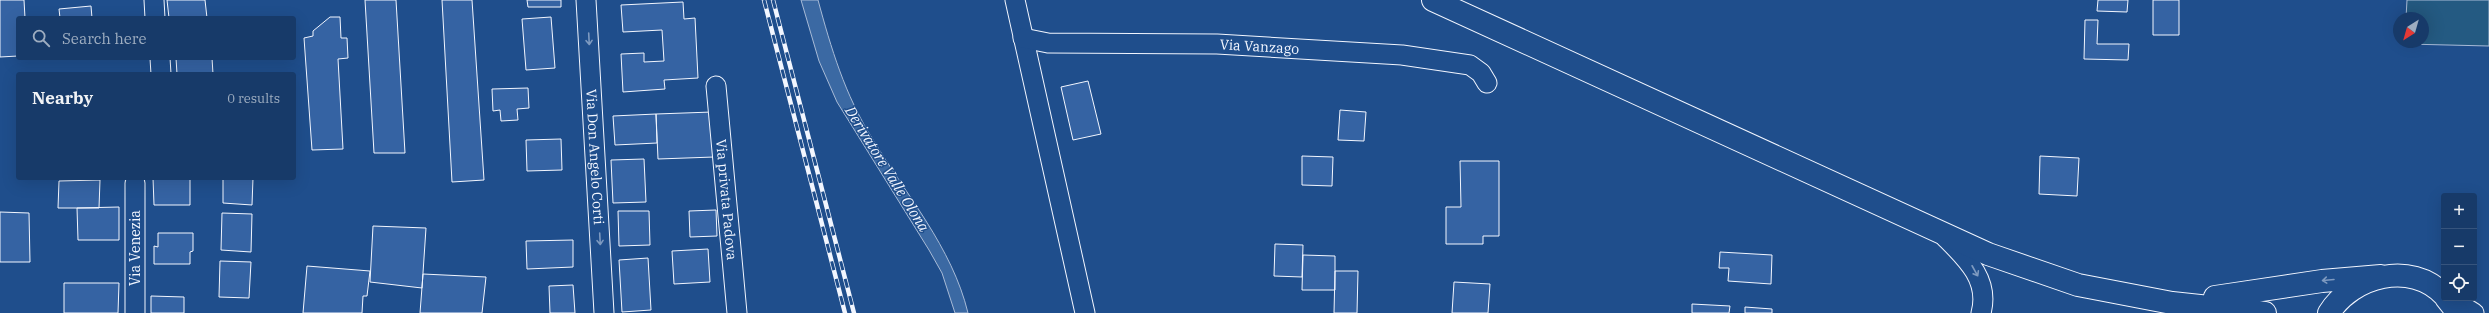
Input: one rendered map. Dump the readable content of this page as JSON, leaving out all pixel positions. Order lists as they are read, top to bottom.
{
  "streets": {
    "street": [
      "Via Vanzago",
      "Via Don Angelo Corti",
      "Via privata Padova",
      "Via Venezia"
    ]
  },
  "one_way": ["Via Don Angelo Corti"],
  "water": ["Derivatore Valle Olona"],
  "north": "bottom left",
  "page": {
    "search": "Search here",
    "heading": ["Nearby", "0 results"],
    "map_buttons": ["+", "−"]
  }
}
